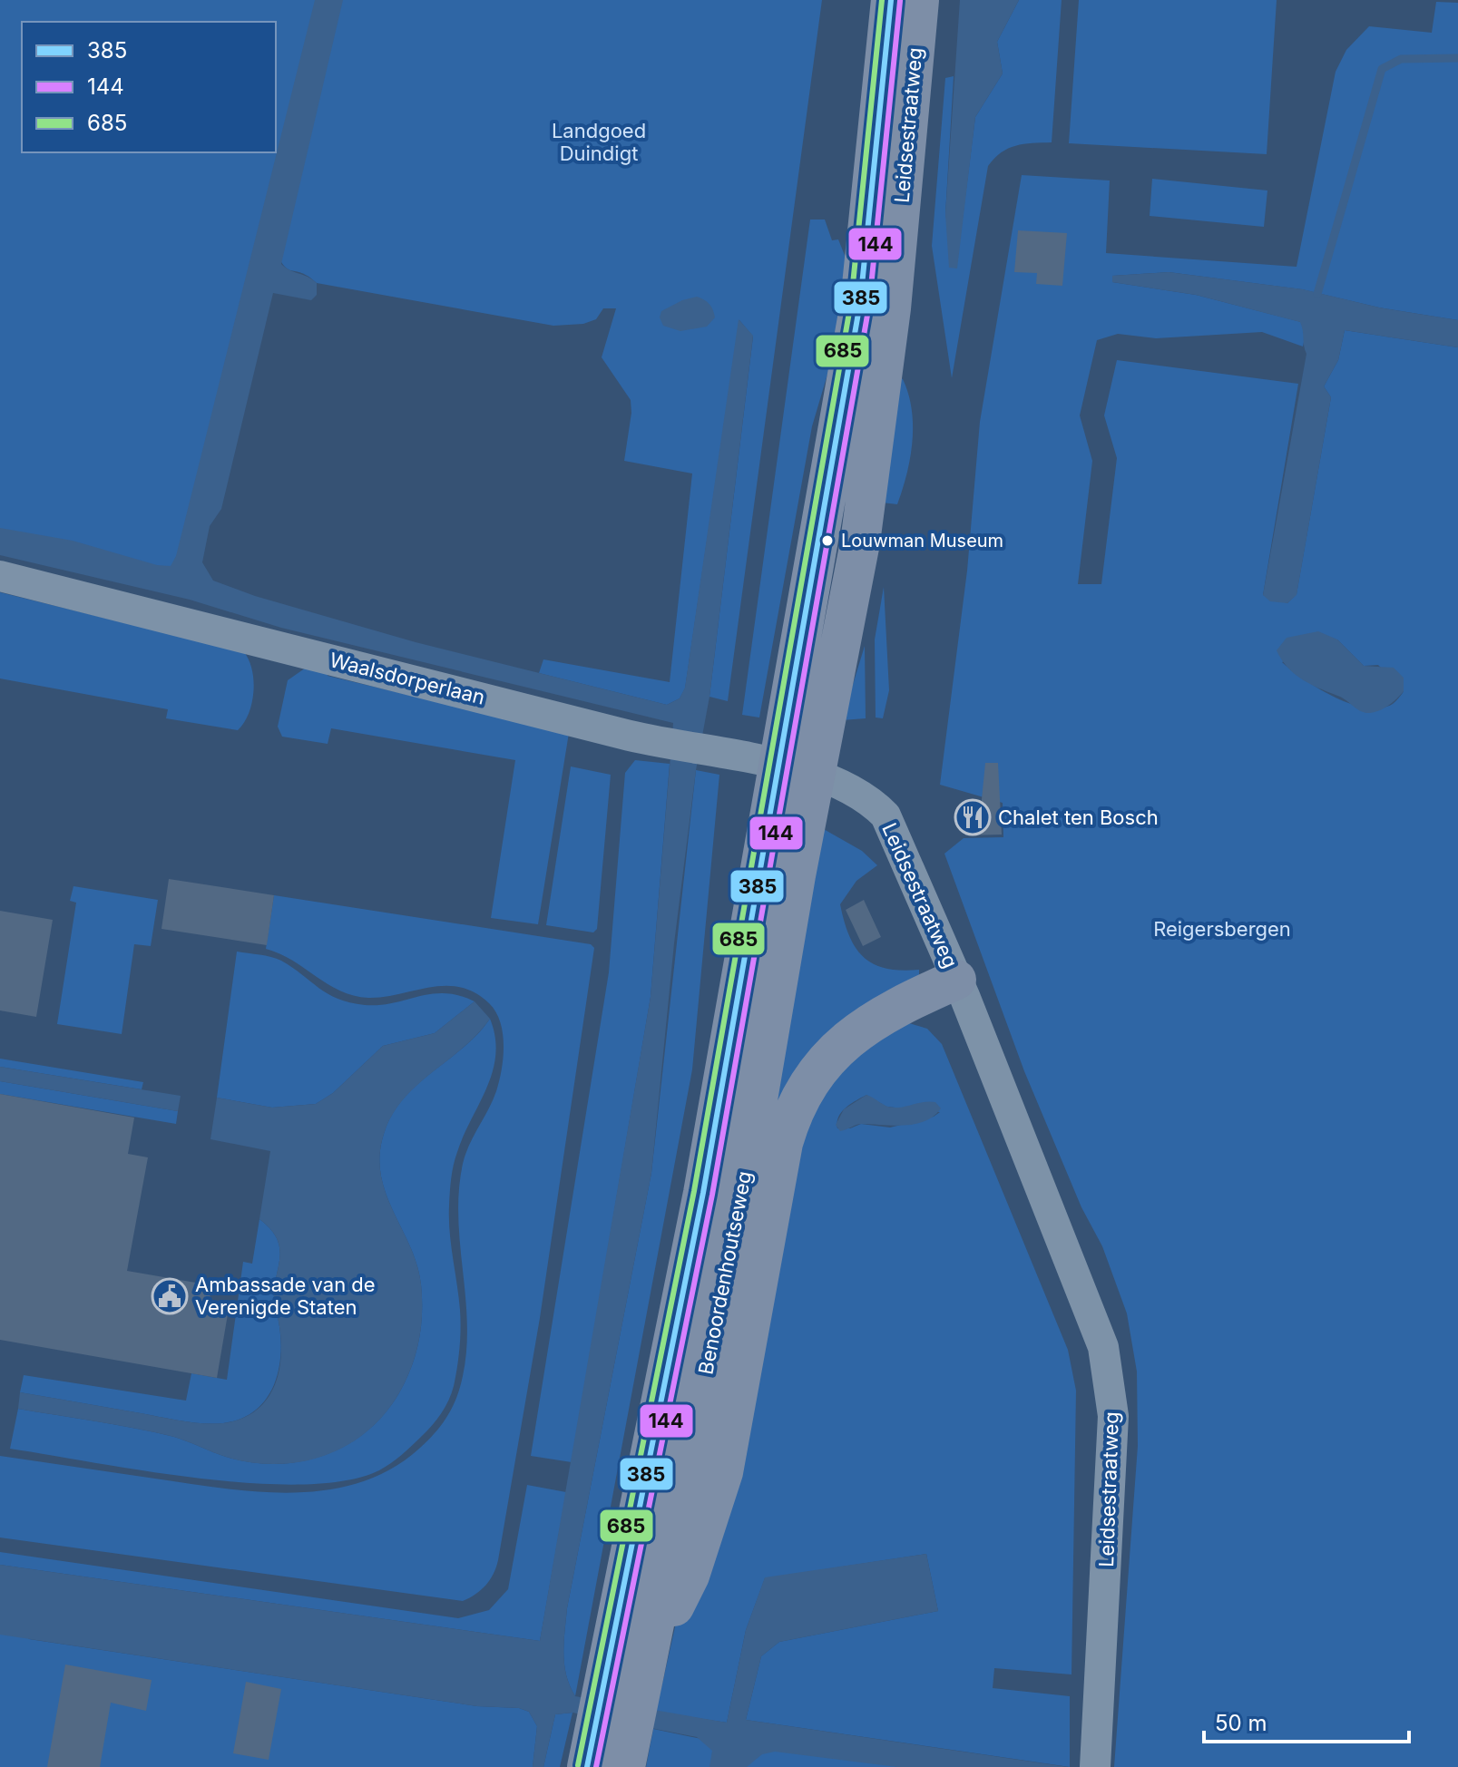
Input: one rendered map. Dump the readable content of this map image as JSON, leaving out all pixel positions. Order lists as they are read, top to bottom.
{
  "streets": {
    "main road": ["Leidsestraatweg", "Benoordenhoutseweg"],
    "street": ["Waalsdorperlaan"]
  },
  "crossings": [
    ["Leidsestraatweg", "Waalsdorperlaan"],
    ["Leidsestraatweg", "Benoordenhoutseweg"],
    ["Waalsdorperlaan", "Benoordenhoutseweg"]
  ],
  "parks": ["Landgoed Duindigt", "Reigersbergen"],
  "places": {
    "other": ["Louwman Museum"],
    "restaurant": ["Chalet ten Bosch"],
    "public building": ["Ambassade van de Verenigde Staten"]
  },
  "lines": ["transit line 385", "transit line 685", "transit line 144"],
  "legend": ["385", "144", "685"],
  "scale_bar": "50 m"
}
